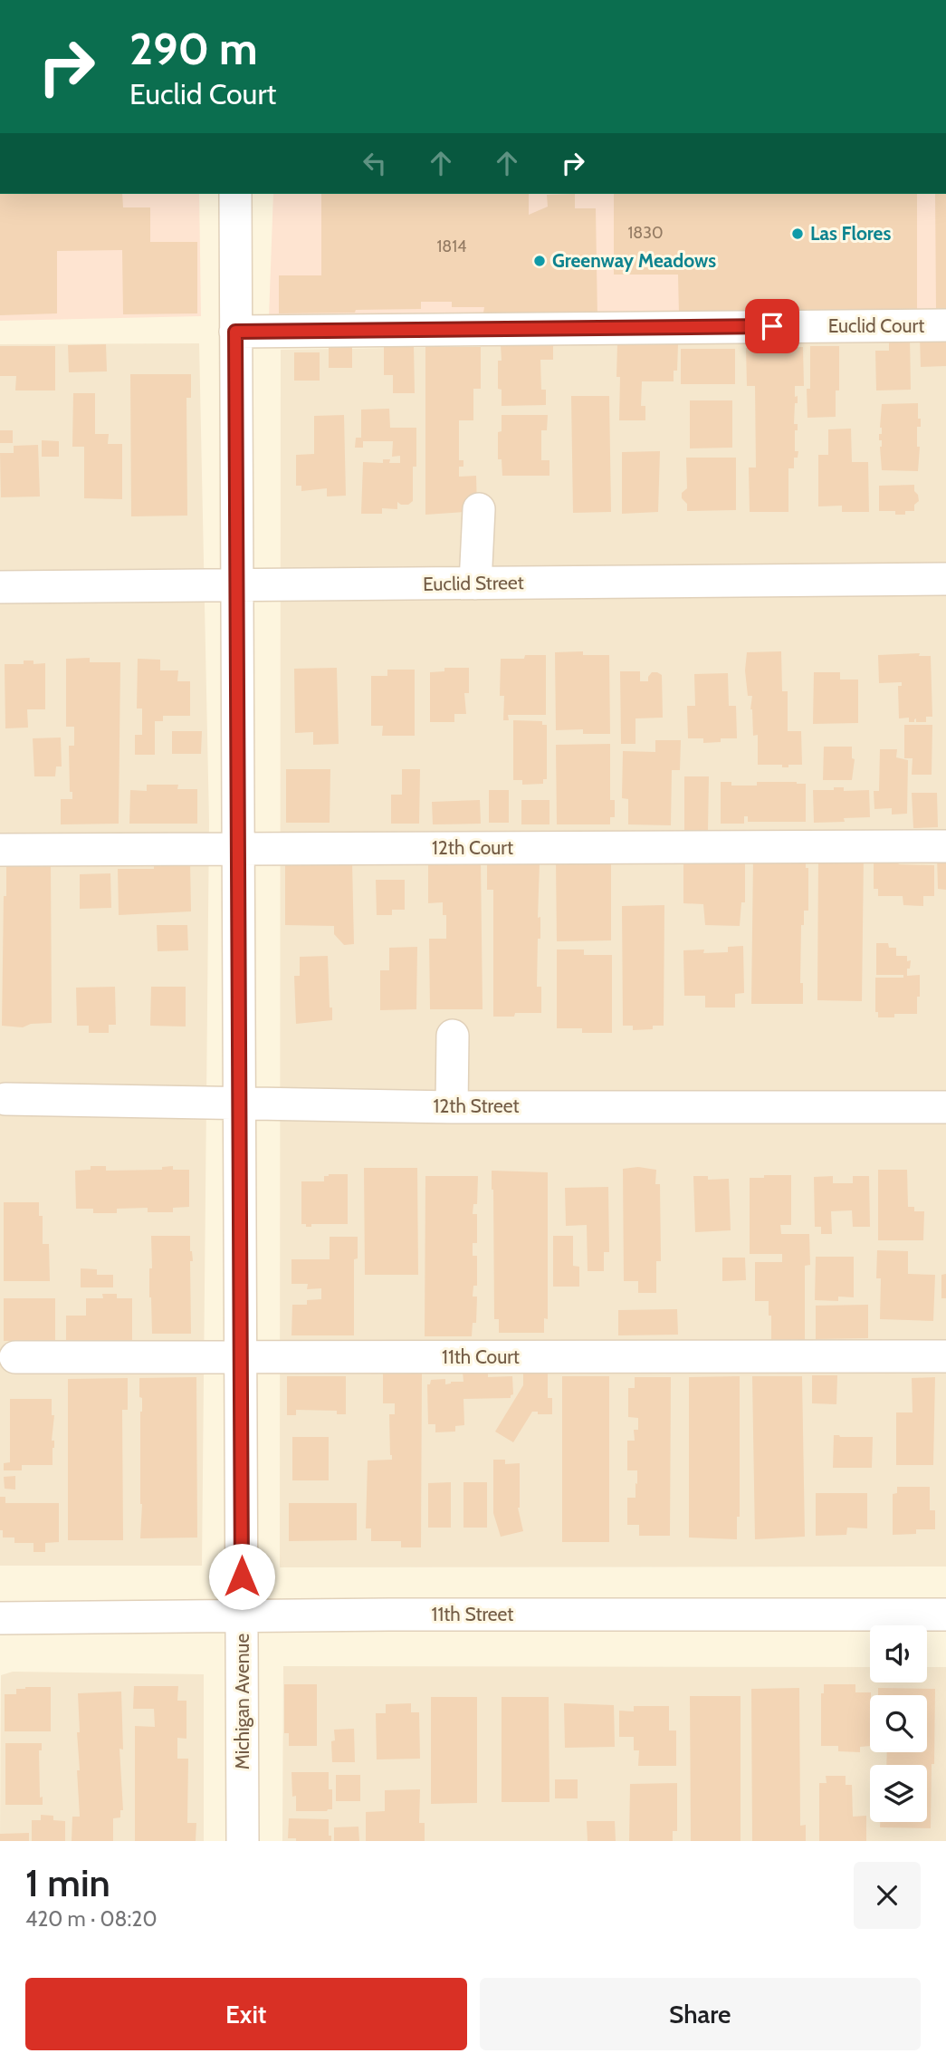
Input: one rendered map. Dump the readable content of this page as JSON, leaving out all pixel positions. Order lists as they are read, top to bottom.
{
  "streets": {
    "street": [
      "Euclid Court",
      "Euclid Street",
      "12th Court",
      "12th Street",
      "11th Court",
      "11th Street",
      "Michigan Avenue"
    ]
  },
  "crossings": [
    ["Euclid Court", "Michigan Avenue"],
    ["Euclid Street", "Michigan Avenue"],
    ["12th Court", "Michigan Avenue"],
    ["12th Street", "Michigan Avenue"],
    ["11th Court", "Michigan Avenue"],
    ["11th Street", "Michigan Avenue"]
  ],
  "places": ["Las Flores", "Greenway Meadows"],
  "house_numbers": ["1830", "1814"],
  "page": {
    "turn": ["290 m", "Euclid Court"],
    "heading": ["1 min", "420 m · 08:20"],
    "buttons": ["Exit", "Share"]
  }
}
